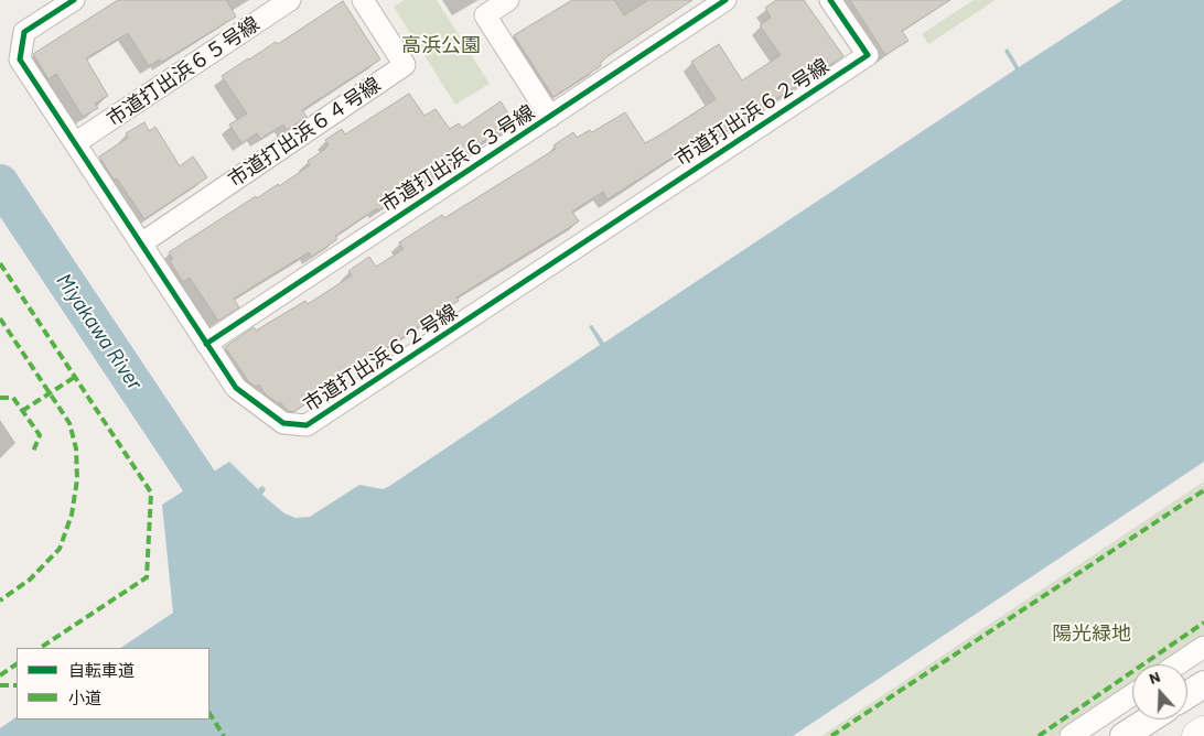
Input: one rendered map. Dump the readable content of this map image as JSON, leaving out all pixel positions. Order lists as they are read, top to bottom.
{
  "streets": {
    "street": [
      "市道打出浜６５号線",
      "市道打出浜６２号線",
      "市道打出浜６４号線",
      "市道打出浜６３号線"
    ]
  },
  "crossings": [
    ["市道打出浜６５号線", "市道打出浜６２号線"],
    ["市道打出浜６２号線", "市道打出浜６４号線"],
    ["市道打出浜６２号線", "市道打出浜６３号線"]
  ],
  "water": ["Miyakawa River"],
  "parks": ["高浜公園", "陽光緑地"],
  "legend": ["自転車道", "小道"],
  "north": "top"
}
